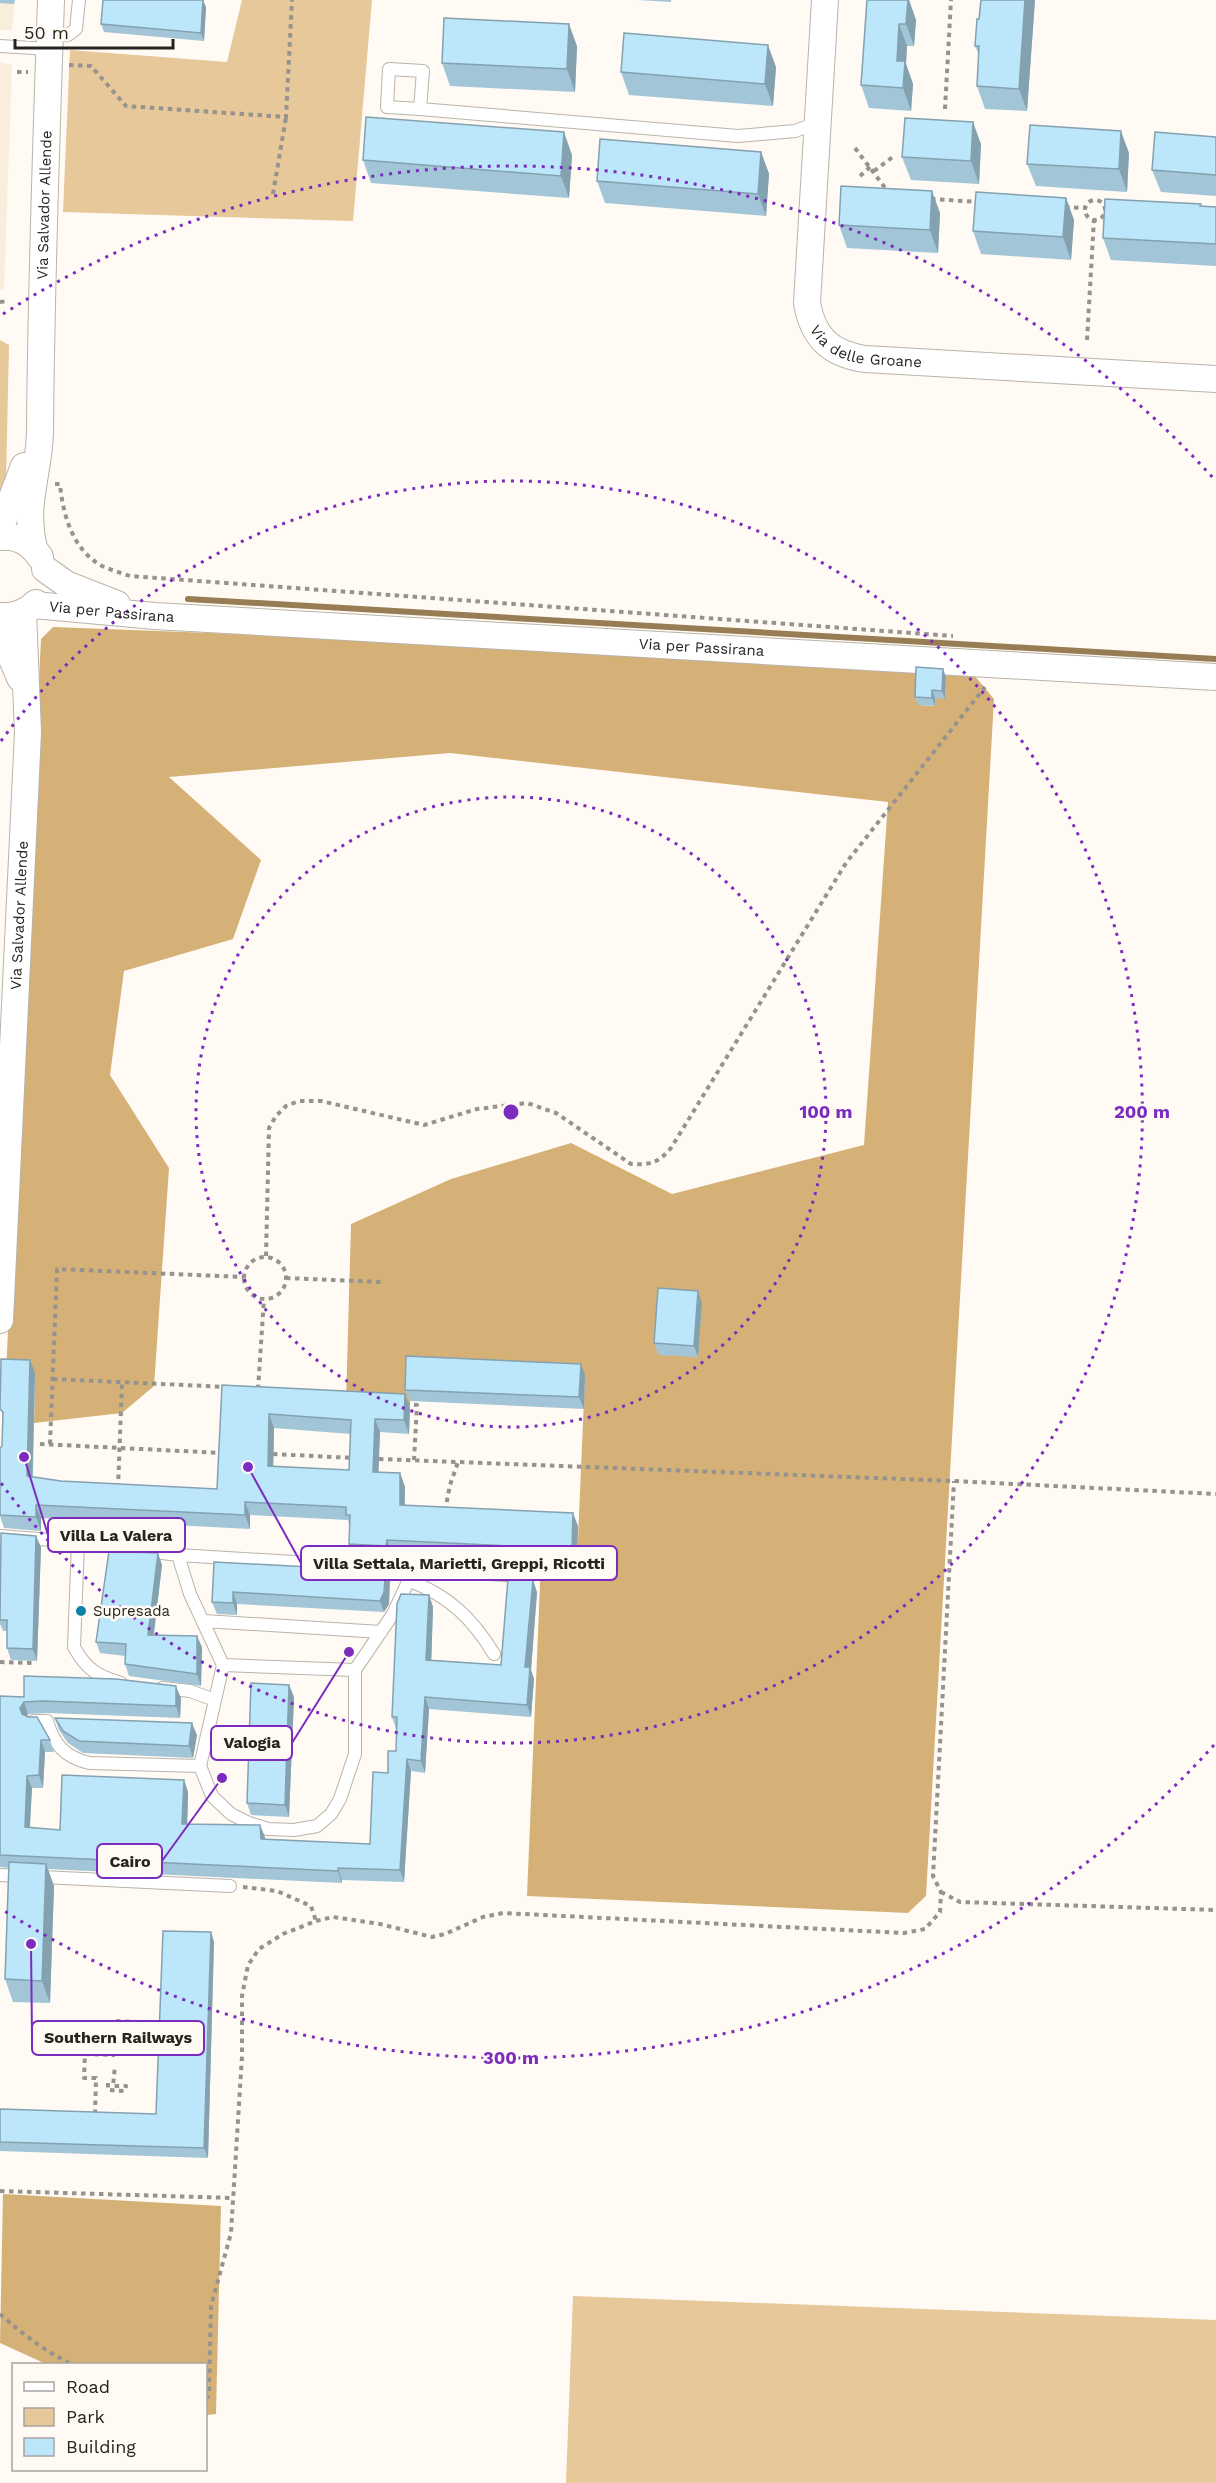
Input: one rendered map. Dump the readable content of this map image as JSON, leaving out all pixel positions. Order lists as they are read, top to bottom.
{
  "streets": {
    "street": ["Via Salvador Allende", "Via delle Groane", "Via per Passirana"]
  },
  "crossings": [
    ["Via Salvador Allende", "Via per Passirana"]
  ],
  "places": [
    "Villa La Valera",
    "Villa Settala, Marietti, Greppi, Ricotti",
    "Supresada",
    "Valogia",
    "Cairo",
    "Southern Railways"
  ],
  "legend": ["Road", "Park", "Building"],
  "scale_bar": "50 m",
  "rings": ["100 m", "200 m", "300 m"]
}
